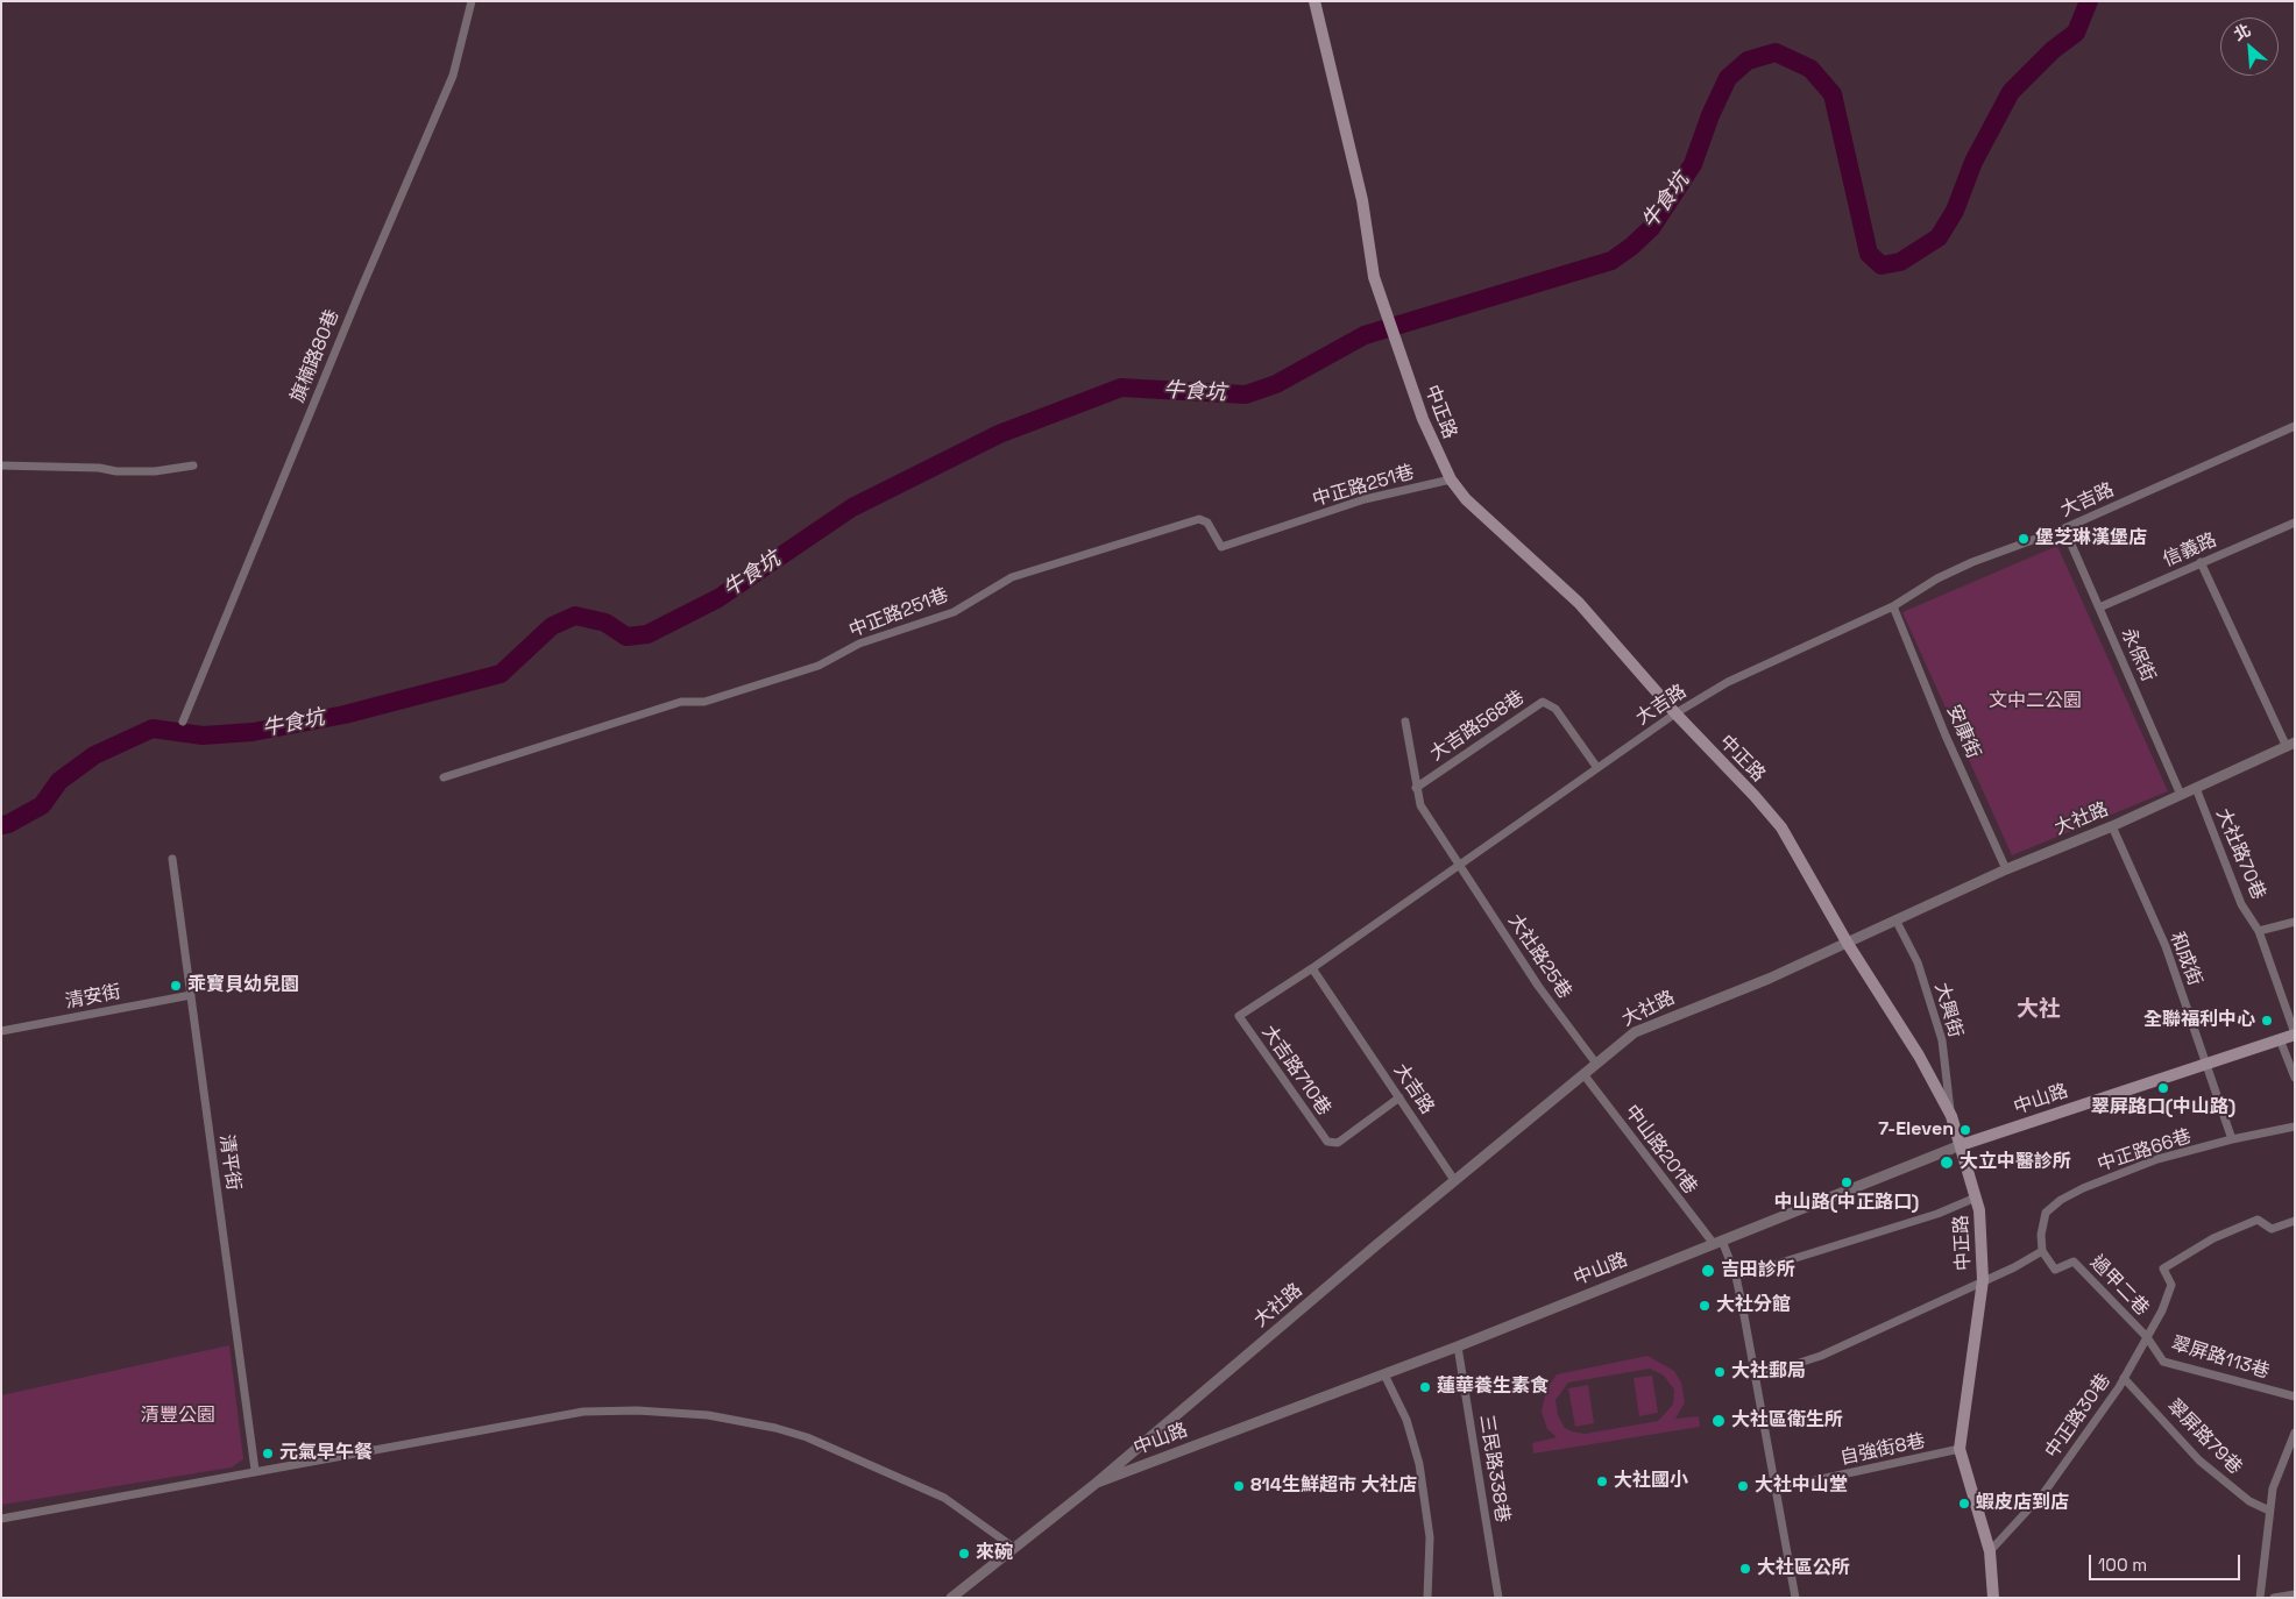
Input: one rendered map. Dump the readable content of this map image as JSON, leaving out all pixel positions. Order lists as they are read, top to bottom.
{
  "streets": {
    "main road": ["中正路", "中山路"],
    "street": [
      "旗楠路80巷",
      "中正路251巷",
      "大吉路",
      "信義路",
      "永保街",
      "大吉路568巷",
      "安康街",
      "大社路",
      "大社路70巷",
      "大社路25巷",
      "和成街",
      "清安街",
      "大興街",
      "大吉路710巷",
      "中山路201巷",
      "中正路66巷",
      "清平街",
      "過甲二巷",
      "翠屏路113巷",
      "中正路30巷",
      "翠屏路79巷",
      "自強街8巷",
      "三民路338巷"
    ]
  },
  "crossings": [
    ["中正路", "中正路251巷"],
    ["中正路", "大吉路"],
    ["中正路", "大社路"],
    ["中正路", "大興街"],
    ["中正路", "中山路"],
    ["中正路", "中正路30巷"],
    ["中正路", "自強街8巷"],
    ["大吉路", "永保街"],
    ["大吉路", "大吉路568巷"],
    ["大吉路", "安康街"],
    ["大吉路", "大社路"],
    ["大吉路", "大社路25巷"],
    ["大吉路", "大吉路710巷"],
    ["信義路", "永保街"],
    ["信義路", "大社路"],
    ["永保街", "大社路"],
    ["大吉路568巷", "大社路25巷"],
    ["安康街", "大社路"],
    ["大社路", "大社路70巷"],
    ["大社路", "大社路25巷"],
    ["大社路", "和成街"],
    ["大社路", "大興街"],
    ["大社路", "中山路"],
    ["大社路", "中山路201巷"],
    ["大社路70巷", "中山路"],
    ["和成街", "中山路"],
    ["和成街", "中正路66巷"],
    ["清安街", "清平街"],
    ["中山路", "中山路201巷"],
    ["中山路", "三民路338巷"],
    ["中山路201巷", "自強街8巷"],
    ["中正路66巷", "過甲二巷"],
    ["過甲二巷", "翠屏路113巷"],
    ["過甲二巷", "中正路30巷"],
    ["翠屏路113巷", "中正路30巷"],
    ["中正路30巷", "翠屏路79巷"]
  ],
  "districts": ["大社"],
  "water": ["牛食坑"],
  "parks": ["文中二公園", "清豐公園"],
  "places": [
    "堡芝琳漢堡店",
    "乖寶貝幼兒園",
    "全聯福利中心",
    "翠屏路口(中山路)",
    "7-Eleven",
    "大立中醫診所",
    "中山路(中正路口)",
    "吉田診所",
    "大社分館",
    "大社郵局",
    "蓮華養生素食",
    "大社區衛生所",
    "元氣早午餐",
    "大社國小",
    "814生鮮超市 大社店",
    "大社中山堂",
    "蝦皮店到店",
    "來碗",
    "大社區公所"
  ],
  "scale_bar": "100 m",
  "north": "top left"
}
